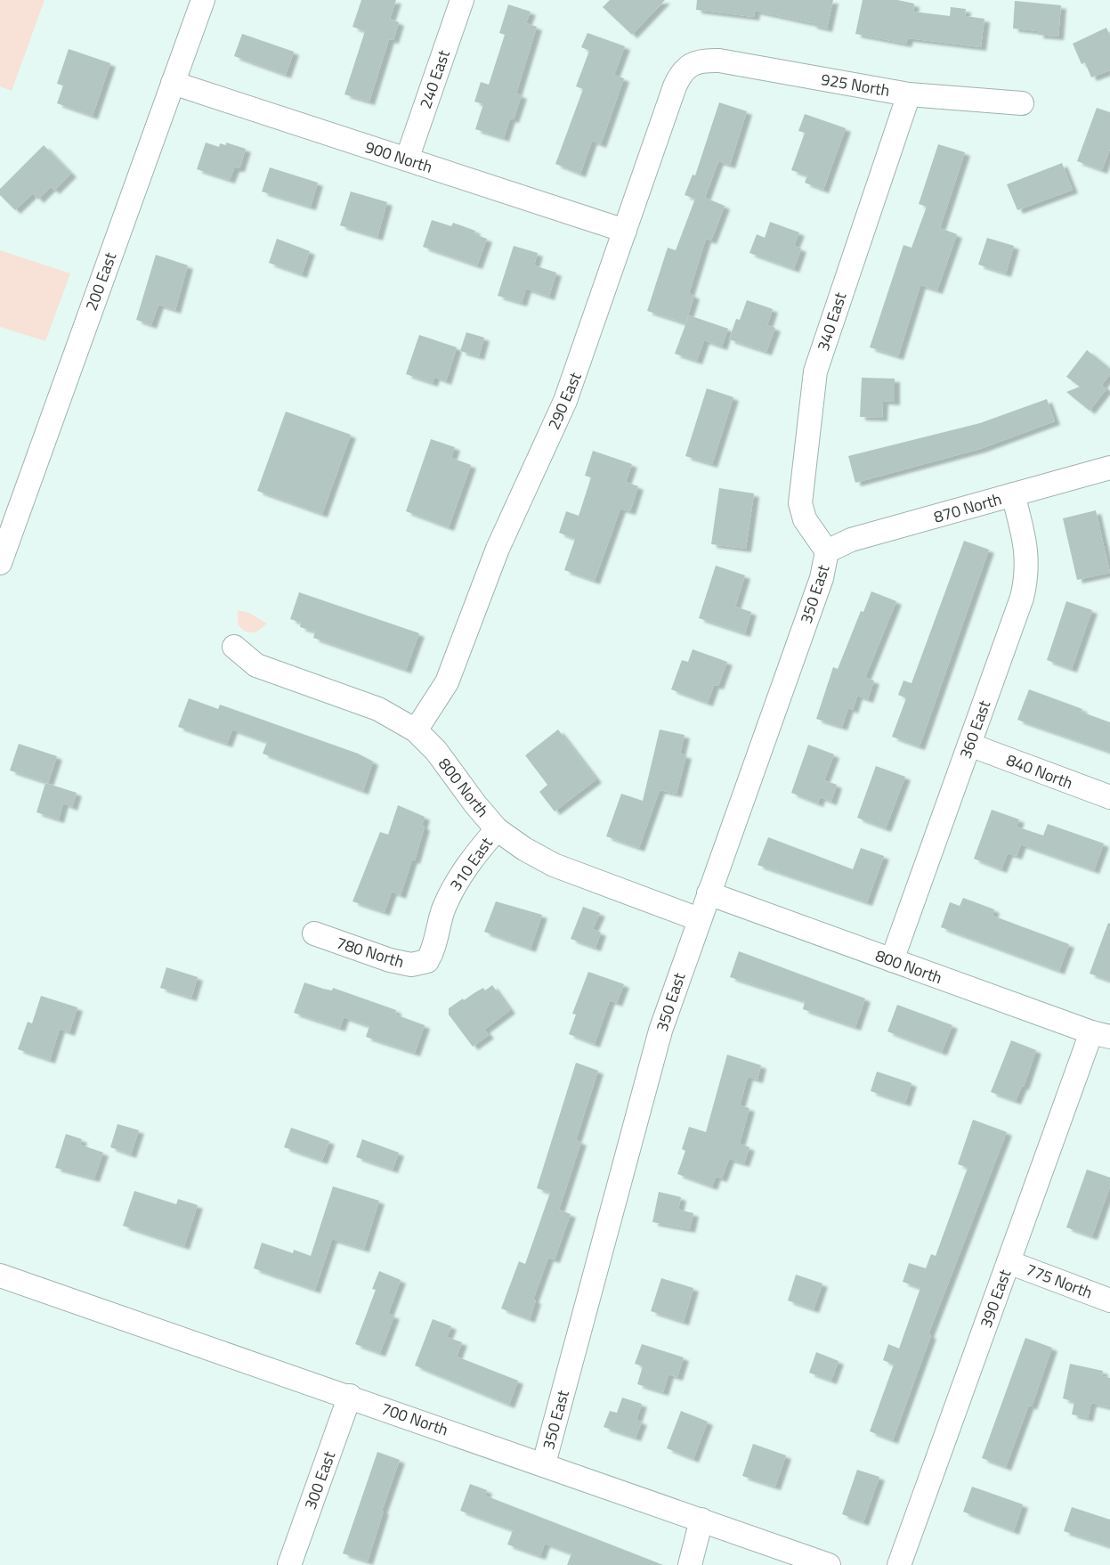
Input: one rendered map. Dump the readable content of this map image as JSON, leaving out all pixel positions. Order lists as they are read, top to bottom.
{
  "streets": {
    "street": [
      "240 East",
      "925 North",
      "900 North",
      "200 East",
      "340 East",
      "290 East",
      "870 North",
      "350 East",
      "360 East",
      "840 North",
      "800 North",
      "310 East",
      "780 North",
      "775 North",
      "390 East",
      "700 North",
      "300 East"
    ]
  },
  "crossings": [
    ["240 East", "900 North"],
    ["925 North", "340 East"],
    ["925 North", "290 East"],
    ["900 North", "200 East"],
    ["900 North", "290 East"],
    ["340 East", "870 North"],
    ["340 East", "350 East"],
    ["290 East", "800 North"],
    ["870 North", "350 East"],
    ["870 North", "360 East"],
    ["350 East", "800 North"],
    ["350 East", "700 North"],
    ["360 East", "840 North"],
    ["360 East", "800 North"],
    ["800 North", "310 East"],
    ["800 North", "390 East"],
    ["310 East", "780 North"],
    ["775 North", "390 East"],
    ["700 North", "300 East"]
  ]
}
